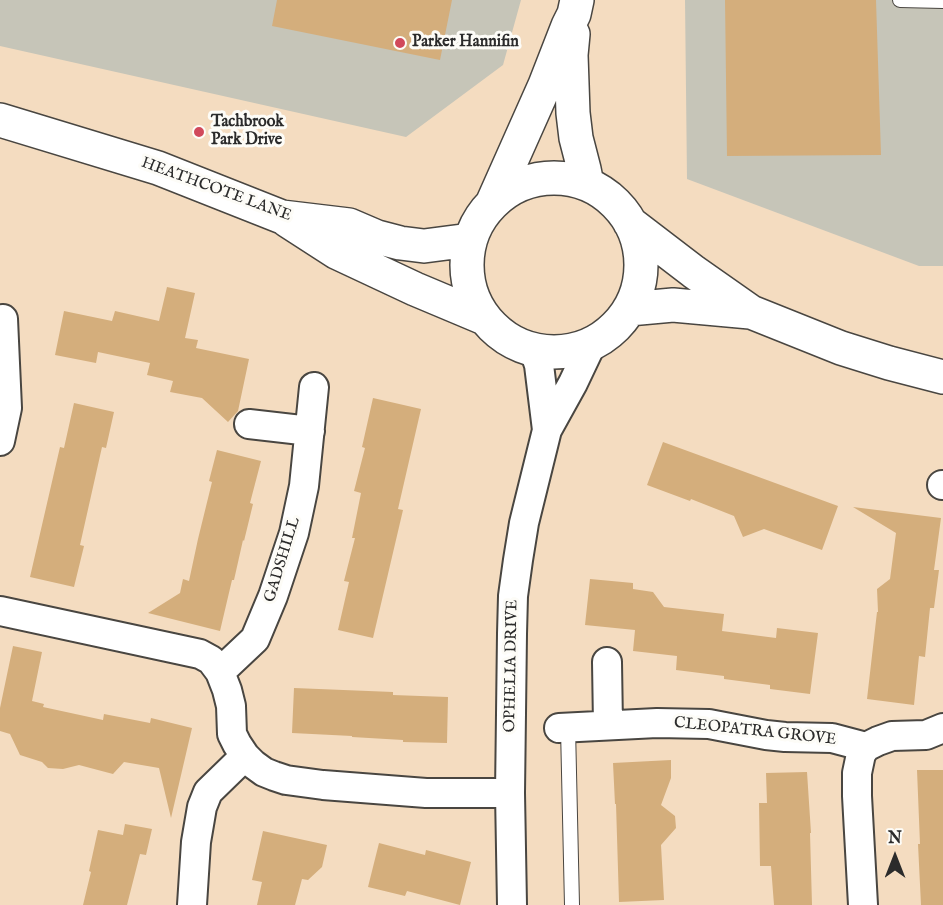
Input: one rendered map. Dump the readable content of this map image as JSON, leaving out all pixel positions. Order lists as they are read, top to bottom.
{
  "streets": {
    "street": [
      "HEATHCOTE LANE",
      "GADSHILL",
      "OPHELIA DRIVE",
      "CLEOPATRA GROVE"
    ]
  },
  "crossings": [
    ["HEATHCOTE LANE", "OPHELIA DRIVE"]
  ],
  "places": ["Parker Hannifin", "Tachbrook Park Drive"],
  "north": "top"
}
